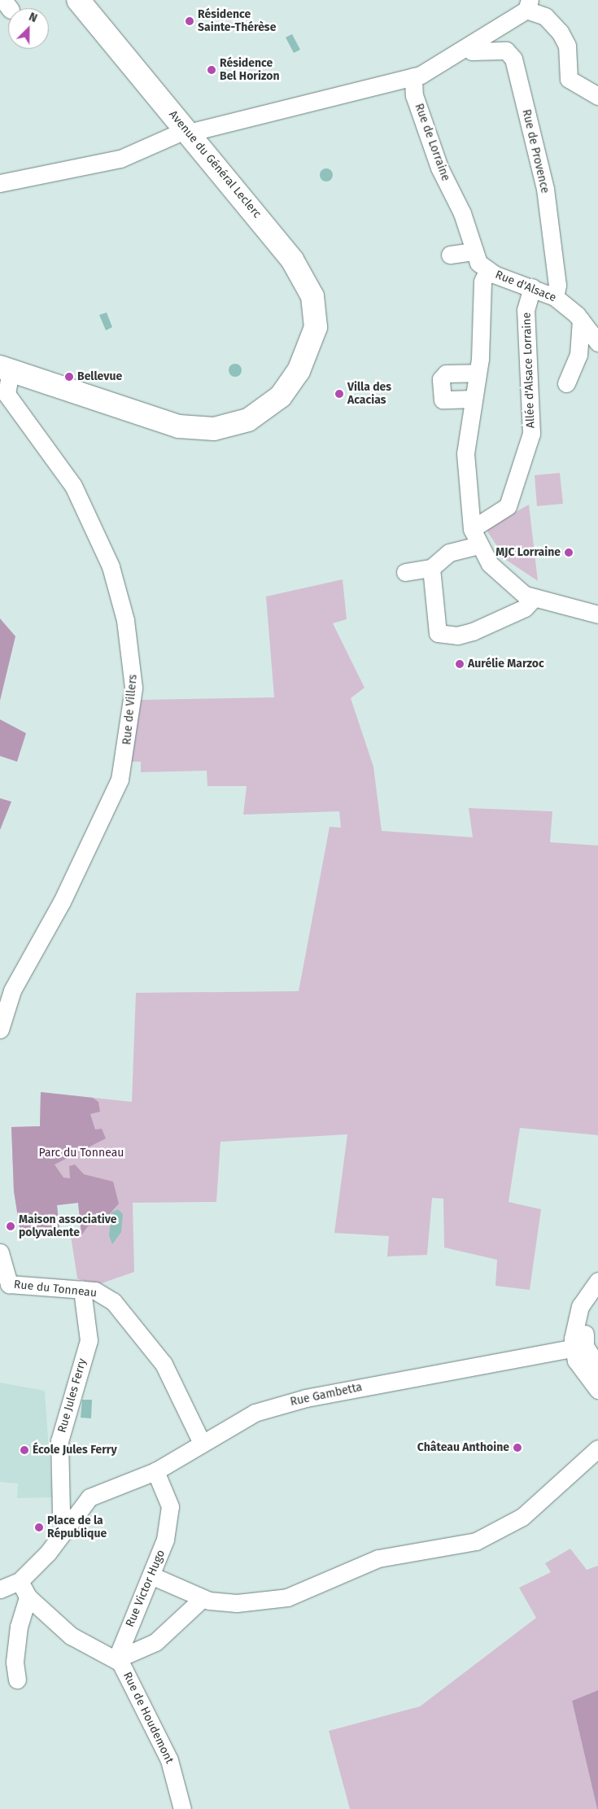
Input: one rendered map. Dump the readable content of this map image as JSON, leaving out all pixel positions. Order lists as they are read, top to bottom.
{
  "streets": {
    "main road": ["Avenue du Général Leclerc"],
    "street": [
      "Rue de Lorraine",
      "Rue de Provence",
      "Rue d'Alsace",
      "Allée d'Alsace Lorraine",
      "Rue de Villers",
      "Rue du Tonneau",
      "Rue Gambetta",
      "Rue Jules Ferry",
      "Rue Victor Hugo",
      "Rue de Houdemont"
    ]
  },
  "crossings": [
    ["Rue de Lorraine", "Rue d'Alsace"],
    ["Rue de Provence", "Rue d'Alsace"],
    ["Avenue du Général Leclerc", "Rue de Villers"],
    ["Rue d'Alsace", "Allée d'Alsace Lorraine"],
    ["Rue du Tonneau", "Rue Gambetta"],
    ["Rue du Tonneau", "Rue Jules Ferry"],
    ["Rue Gambetta", "Rue Jules Ferry"],
    ["Rue Gambetta", "Rue Victor Hugo"],
    ["Rue Victor Hugo", "Rue de Houdemont"]
  ],
  "parks": ["Parc du Tonneau"],
  "places": [
    "Résidence Sainte-Thérèse",
    "Résidence Bel Horizon",
    "Bellevue",
    "Villa des Acacias",
    "MJC Lorraine",
    "Aurélie Marzoc",
    "Maison associative polyvalente",
    "Château Anthoine",
    "École Jules Ferry",
    "Place de la République"
  ],
  "north": "top right"
}
